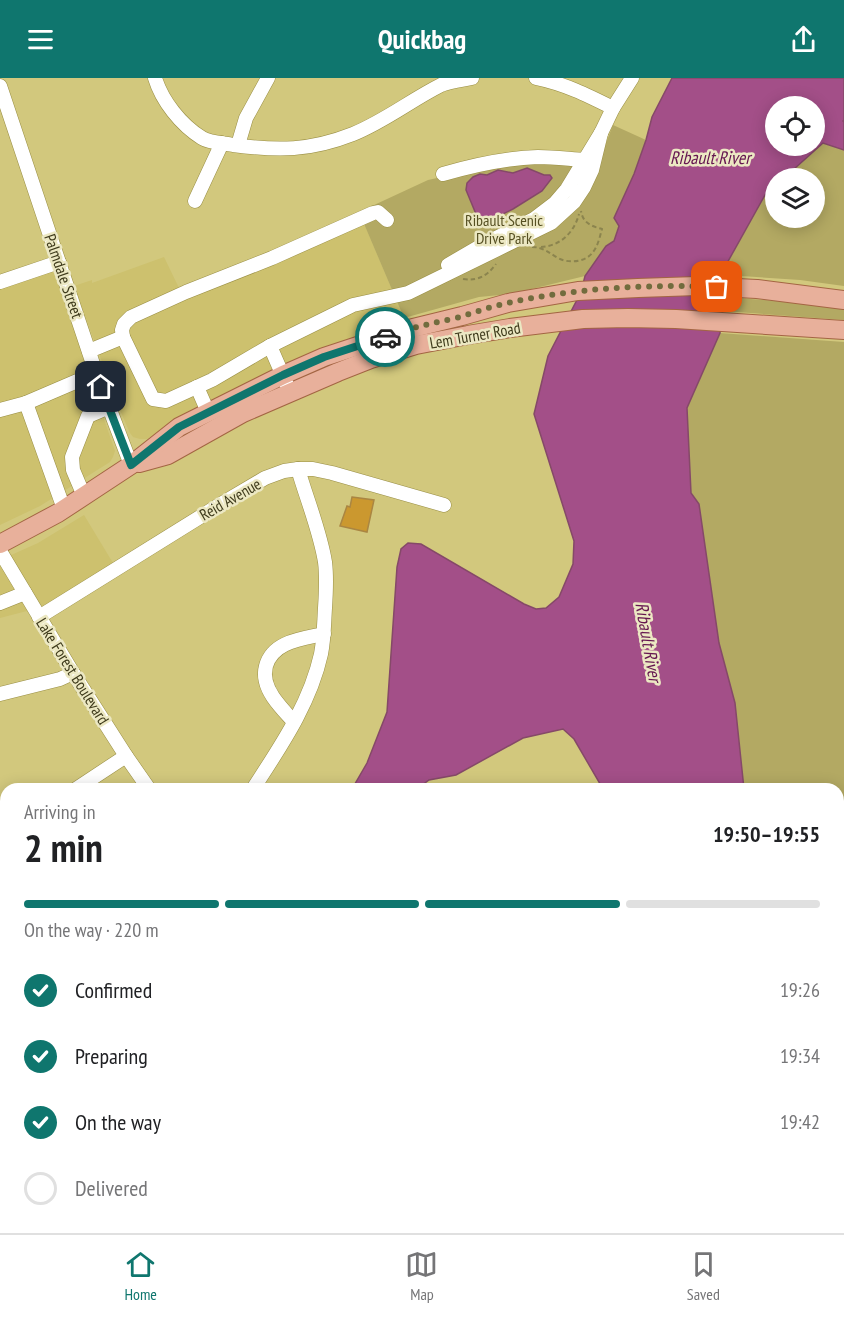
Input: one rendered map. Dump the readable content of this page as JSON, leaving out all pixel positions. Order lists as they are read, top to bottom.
{
  "streets": {
    "main road": ["Lem Turner Road"],
    "street": ["Palmdale Street", "Reid Avenue", "Lake Forest Boulevard"]
  },
  "crossings": [
    ["Palmdale Street", "Lem Turner Road"],
    ["Reid Avenue", "Lake Forest Boulevard"]
  ],
  "water": ["Ribault River"],
  "parks": ["Ribault Scenic Drive Park"],
  "page": {
    "header": "Quickbag",
    "heading": ["2 min", "Arriving in", "19:50–19:55"],
    "bar": "On the way · 220 m",
    "list": [
      ["Confirmed", "19:26"],
      ["Preparing", "19:34"],
      ["On the way", "19:42"],
      "Delivered"
    ],
    "tabs": ["Home", "Map", "Saved"]
  }
}
